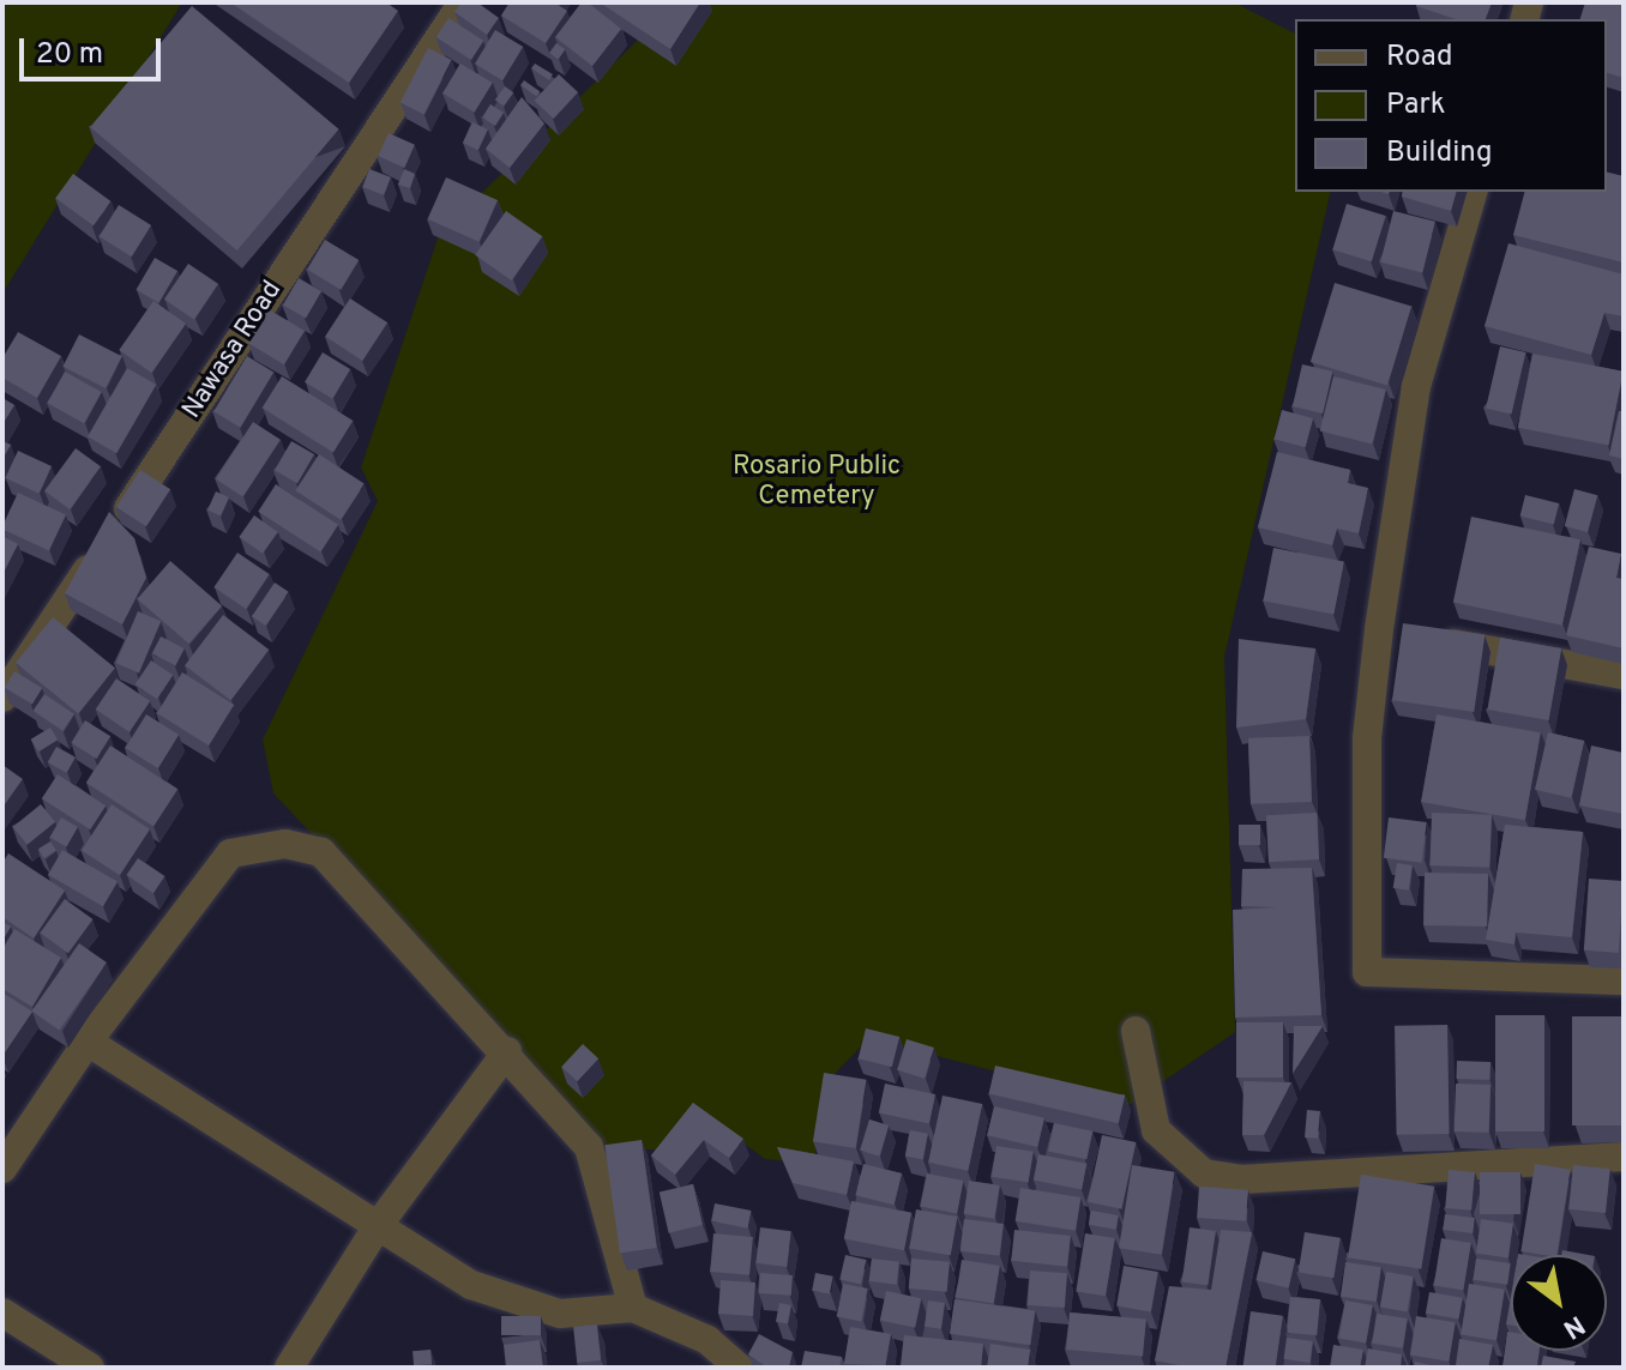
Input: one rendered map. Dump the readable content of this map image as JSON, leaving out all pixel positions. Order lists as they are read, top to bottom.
{
  "streets": {
    "street": ["Nawasa Road"]
  },
  "parks": ["Rosario Public Cemetery"],
  "legend": ["Road", "Park", "Building"],
  "scale_bar": "20 m",
  "north": "bottom right"
}
